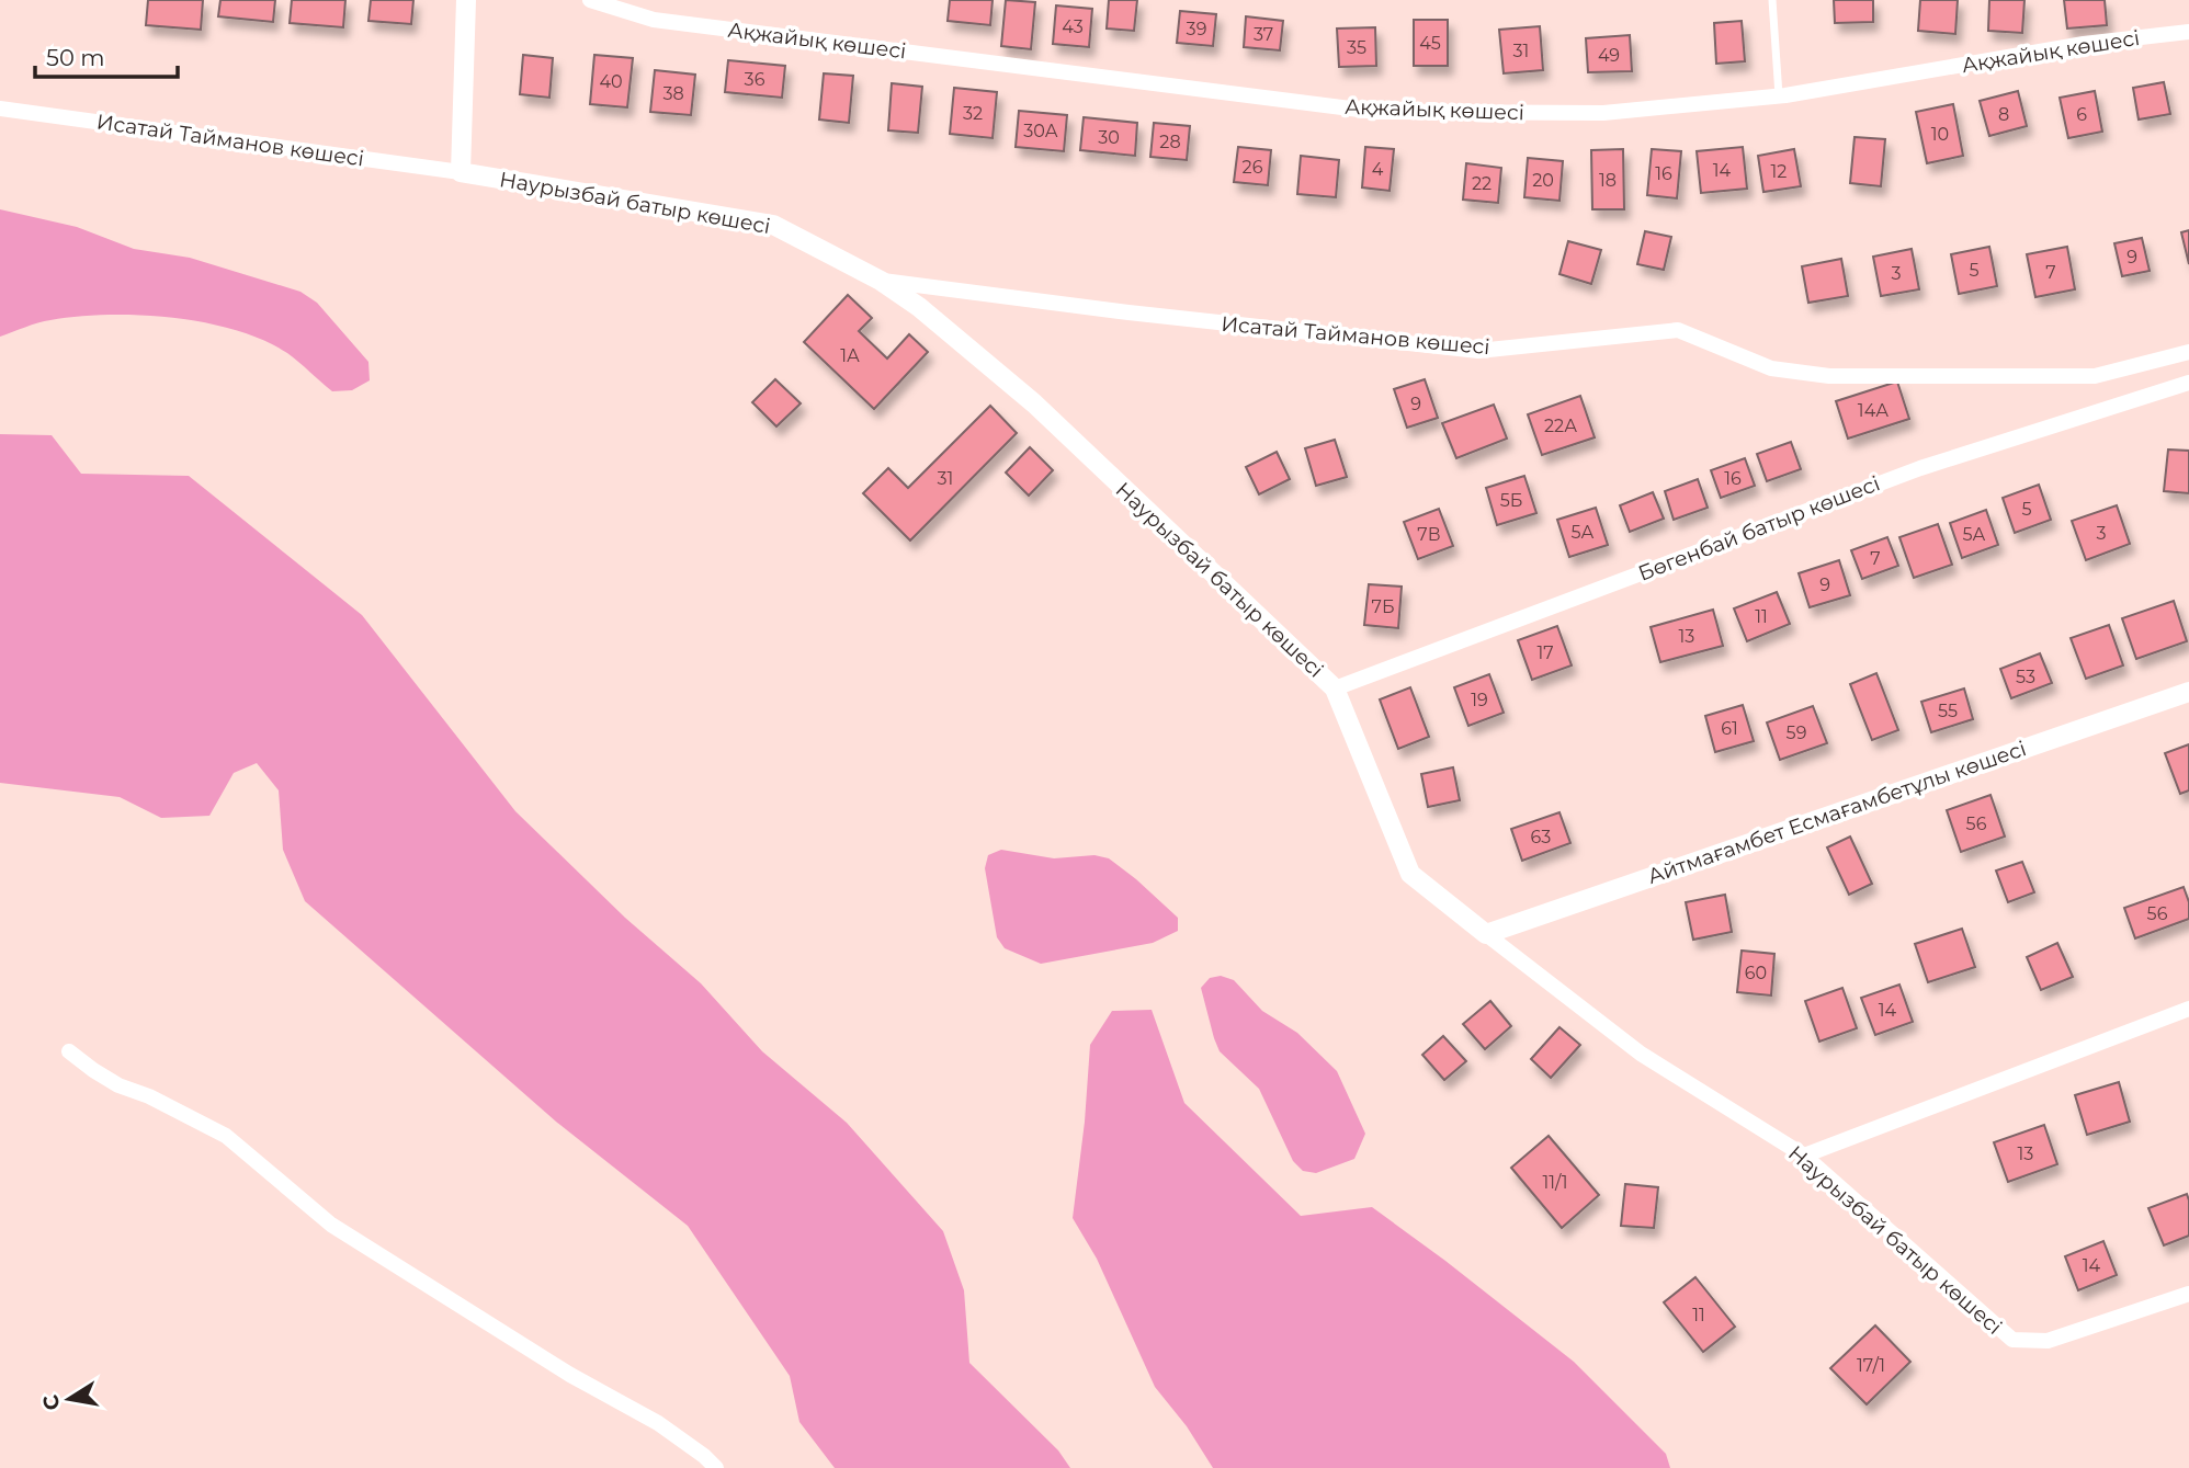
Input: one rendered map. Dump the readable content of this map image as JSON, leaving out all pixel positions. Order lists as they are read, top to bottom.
{
  "streets": {
    "street": [
      "Ақжайық көшесі",
      "Исатай Тайманов көшесі",
      "Наурызбай батыр көшесі",
      "Бөгенбай батыр көшесі",
      "Айтмағамбет Есмағамбетұлы көшесі"
    ]
  },
  "crossings": [
    ["Исатай Тайманов көшесі", "Наурызбай батыр көшесі"],
    ["Наурызбай батыр көшесі", "Бөгенбай батыр көшесі"],
    ["Наурызбай батыр көшесі", "Айтмағамбет Есмағамбетұлы көшесі"]
  ],
  "house_numbers": [
    "43",
    "39",
    "37",
    "45",
    "35",
    "31",
    "49",
    "36",
    "40",
    "38",
    "32",
    "8",
    "6",
    "30А",
    "10",
    "30",
    "28",
    "26",
    "4",
    "14",
    "12",
    "16",
    "20",
    "18",
    "22",
    "9",
    "5",
    "7",
    "3",
    "1А",
    "9",
    "14А",
    "22А",
    "31",
    "16",
    "5Б",
    "5",
    "5А",
    "3",
    "7В",
    "5А",
    "7",
    "9",
    "7Б",
    "11",
    "13",
    "17",
    "53",
    "19",
    "55",
    "61",
    "59",
    "56",
    "63",
    "56",
    "60",
    "14",
    "13",
    "11/1",
    "14",
    "11",
    "17/1"
  ],
  "scale_bar": "50 m",
  "north": "left"
}
